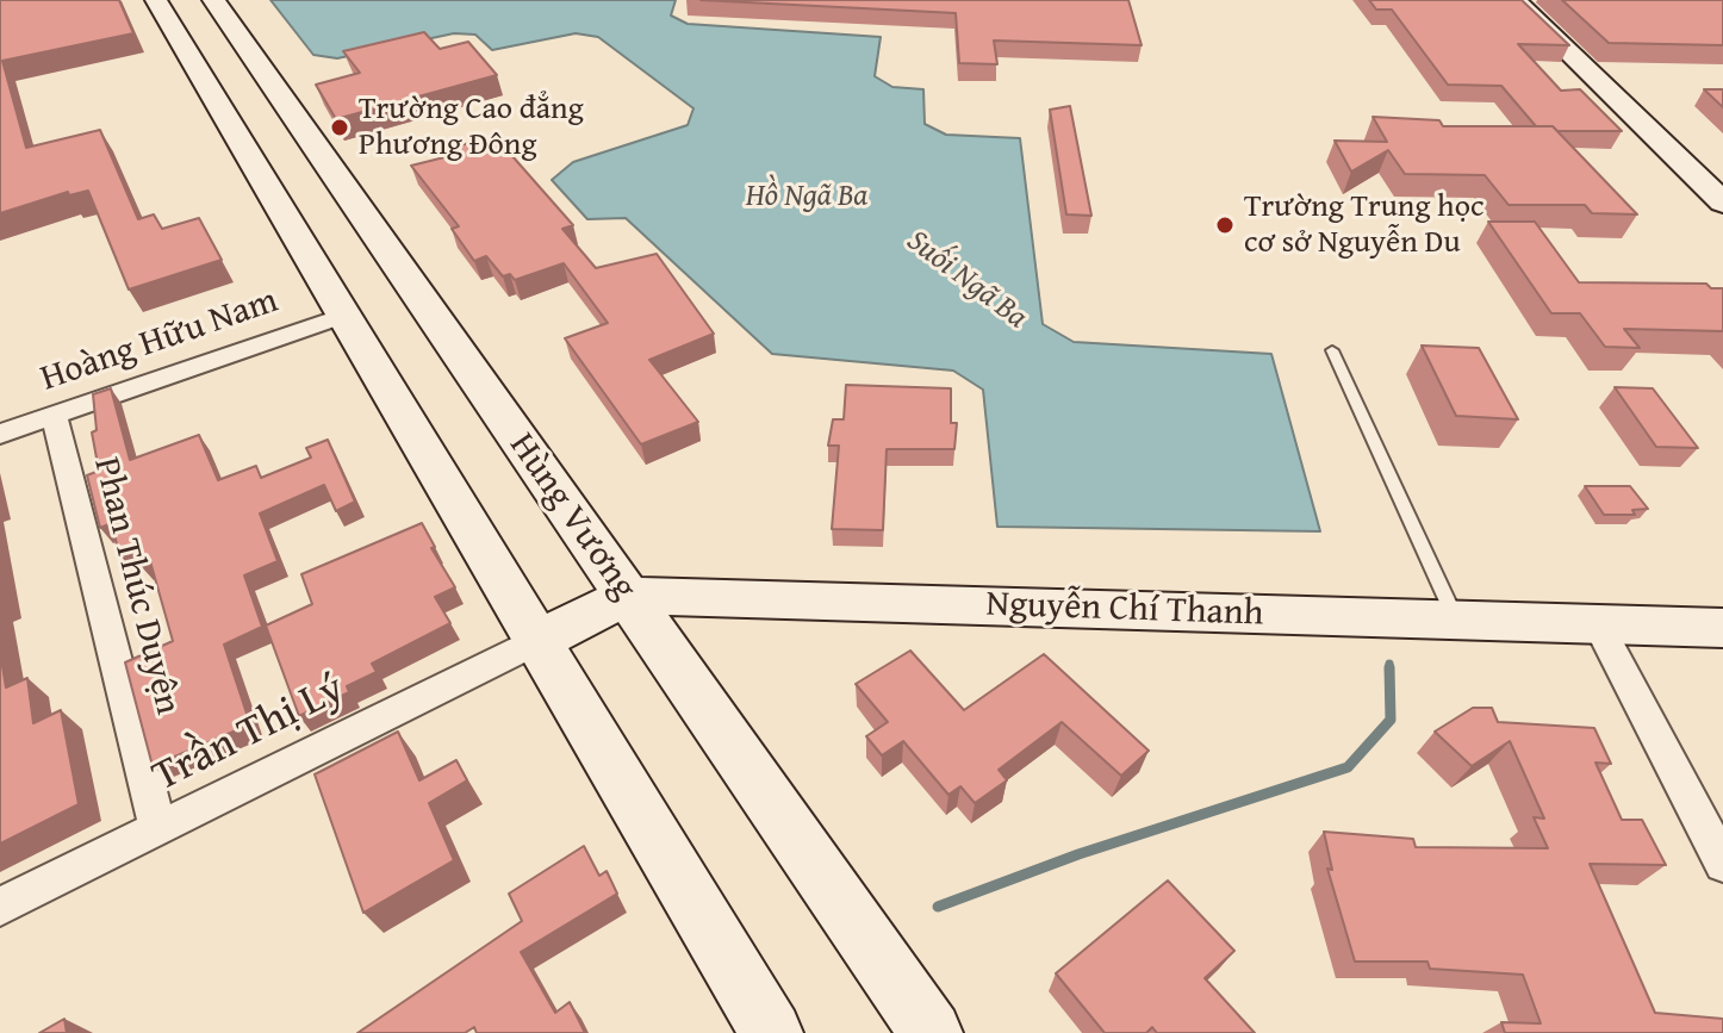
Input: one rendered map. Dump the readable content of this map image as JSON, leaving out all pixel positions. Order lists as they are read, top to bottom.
{
  "streets": {
    "main road": ["Hùng Vương", "Nguyễn Chí Thanh"],
    "street": ["Hoàng Hữu Nam", "Phan Thúc Duyện", "Trần Thị Lý"]
  },
  "crossings": [
    ["Hoàng Hữu Nam", "Phan Thúc Duyện"],
    ["Hùng Vương", "Nguyễn Chí Thanh"],
    ["Phan Thúc Duyện", "Trần Thị Lý"],
    ["Nguyễn Chí Thanh", "Trần Thị Lý"]
  ],
  "water": ["Hồ Ngã Ba", "Suối Ngã Ba"],
  "places": ["Trường Cao đẳng Phương Đông", "Trường Trung học cơ sở Nguyễn Du"]
}
